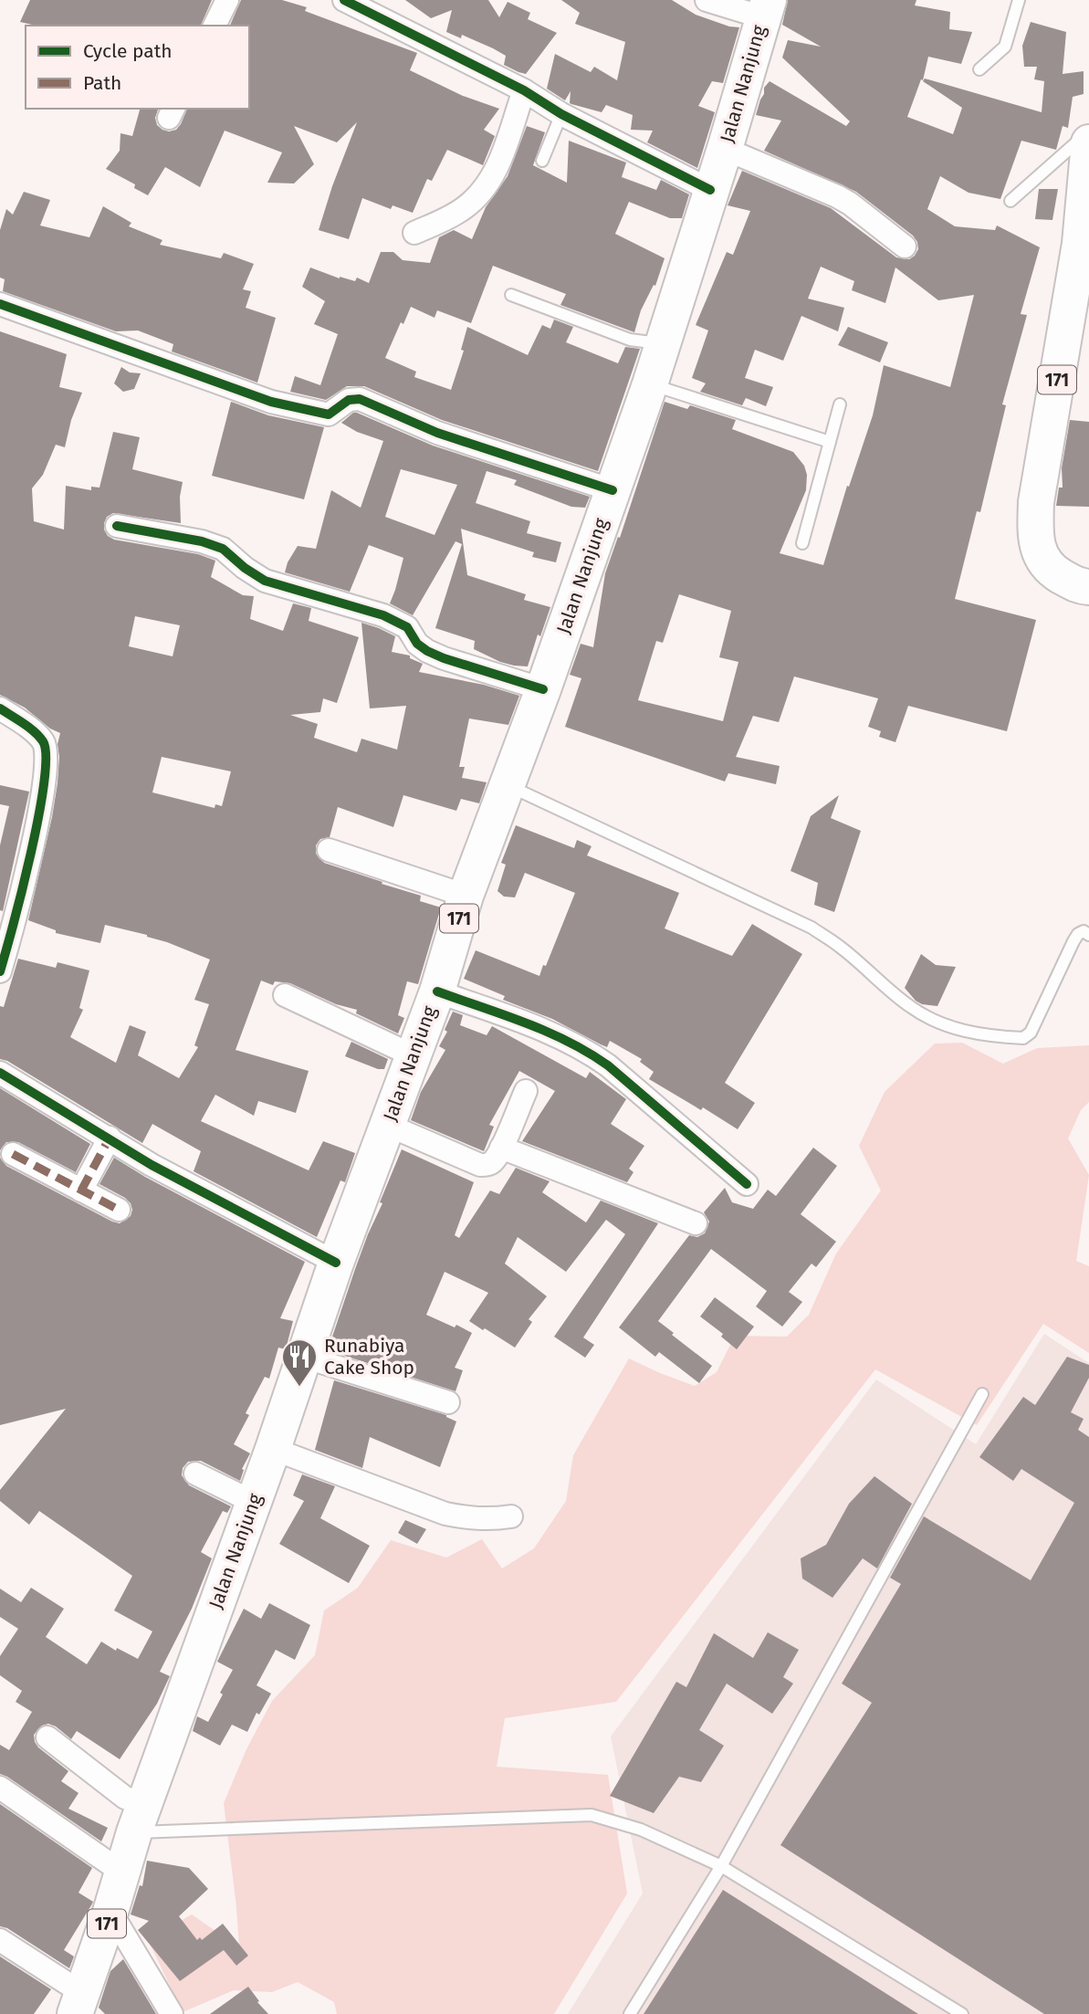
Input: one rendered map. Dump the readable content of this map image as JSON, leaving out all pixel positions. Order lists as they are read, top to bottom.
{
  "streets": {
    "main road": ["Jalan Nanjung", "171"]
  },
  "places": {
    "restaurant": ["Runabiya Cake Shop"]
  },
  "legend": ["Cycle path", "Path"]
}
